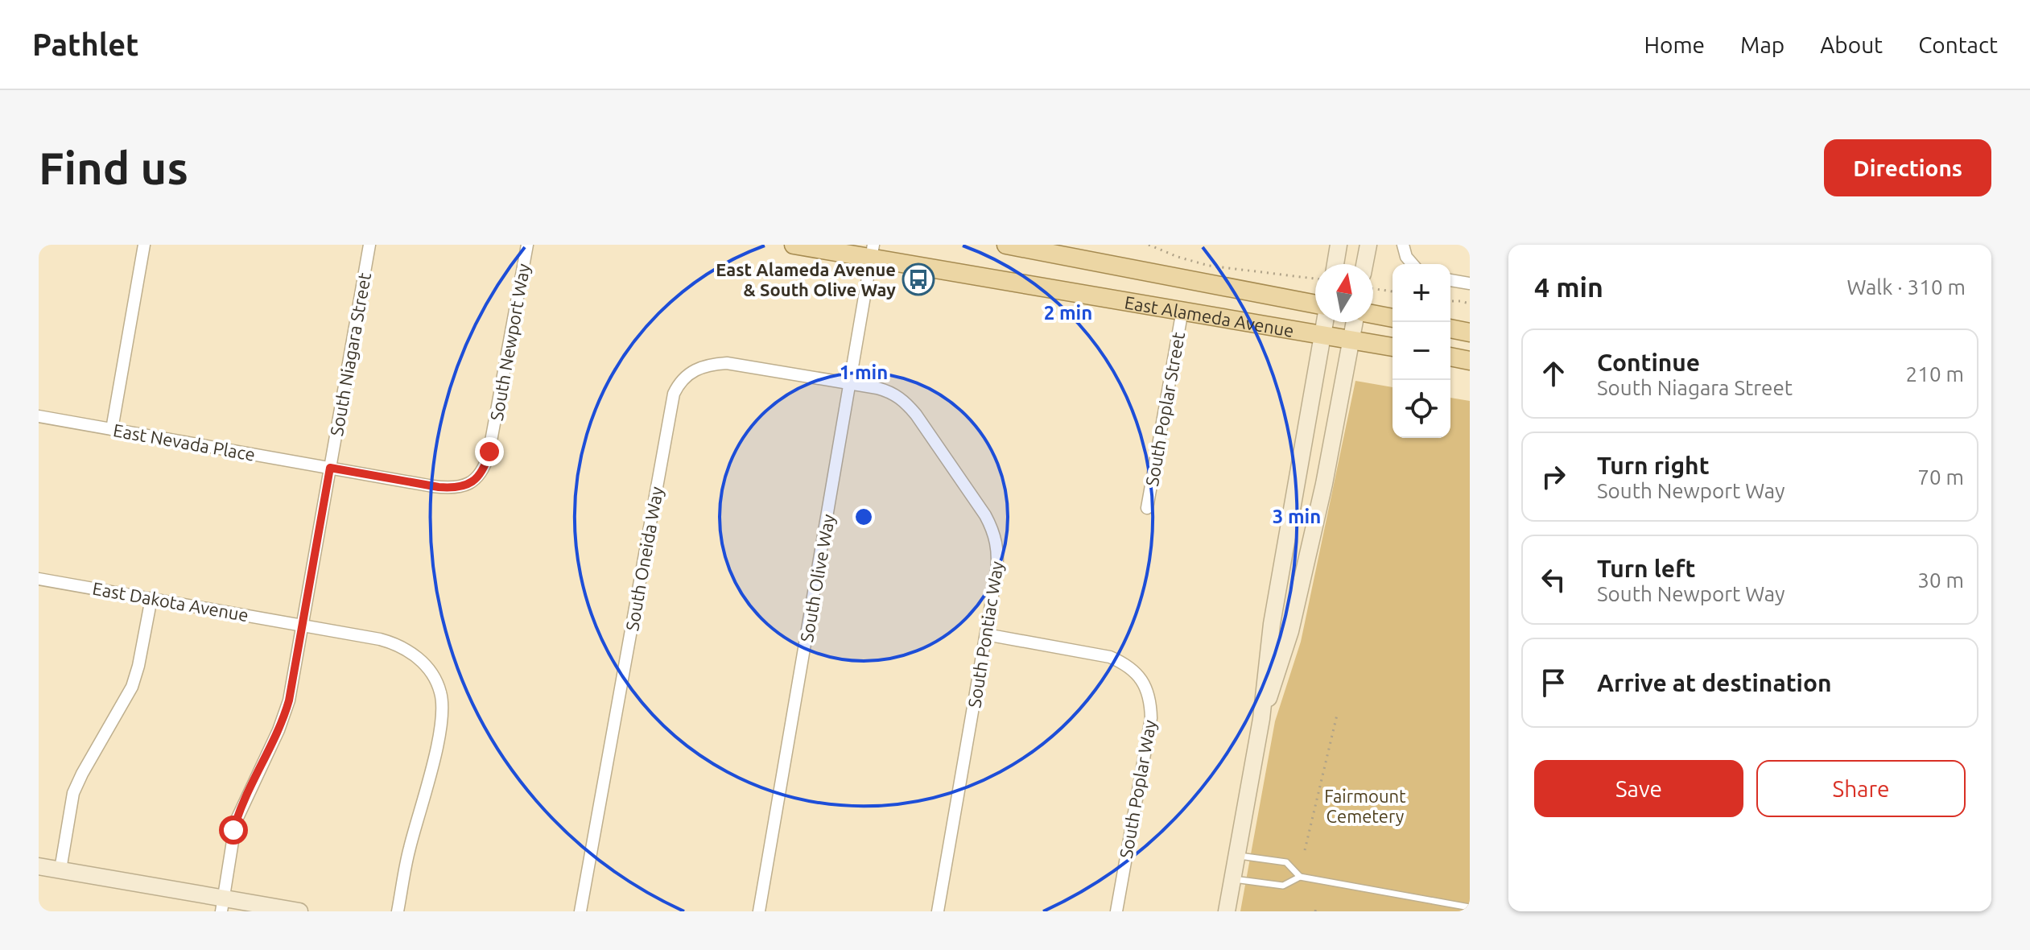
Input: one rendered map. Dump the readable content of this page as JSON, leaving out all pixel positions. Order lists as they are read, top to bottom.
{
  "streets": {
    "main road": ["East Alameda Avenue"],
    "street": [
      "South Newport Way",
      "South Niagara Street",
      "South Poplar Street",
      "East Nevada Place",
      "South Oneida Way",
      "South Olive Way",
      "East Dakota Avenue",
      "South Pontiac Way",
      "South Poplar Way"
    ]
  },
  "crossings": [
    ["East Alameda Avenue", "South Poplar Street"],
    ["East Alameda Avenue", "South Olive Way"],
    ["South Newport Way", "South Niagara Street"],
    ["South Newport Way", "East Nevada Place"],
    ["South Niagara Street", "East Nevada Place"],
    ["South Niagara Street", "East Dakota Avenue"],
    ["South Oneida Way", "South Olive Way"],
    ["South Oneida Way", "South Pontiac Way"],
    ["South Olive Way", "South Pontiac Way"],
    ["South Pontiac Way", "South Poplar Way"]
  ],
  "parks": ["Fairmount Cemetery"],
  "places": {
    "bus stop": ["East Alameda Avenue & South Olive Way"]
  },
  "north": "top",
  "page": {
    "header": "Pathlet",
    "nav": [
      "Home",
      "Map",
      "About",
      "Contact"
    ],
    "buttons": [
      "Directions",
      ["Save", "Share"]
    ],
    "title": "Find us",
    "heading": ["4 min", "Walk · 310 m"],
    "map_buttons": ["+", "−"],
    "list": [
      ["Continue", "South Niagara Street", "210 m"],
      ["Turn right", "South Newport Way", "70 m"],
      ["Turn left", "South Newport Way", "30 m"],
      "Arrive at destination"
    ]
  },
  "rings": ["2 min", "1 min", "3 min"]
}
